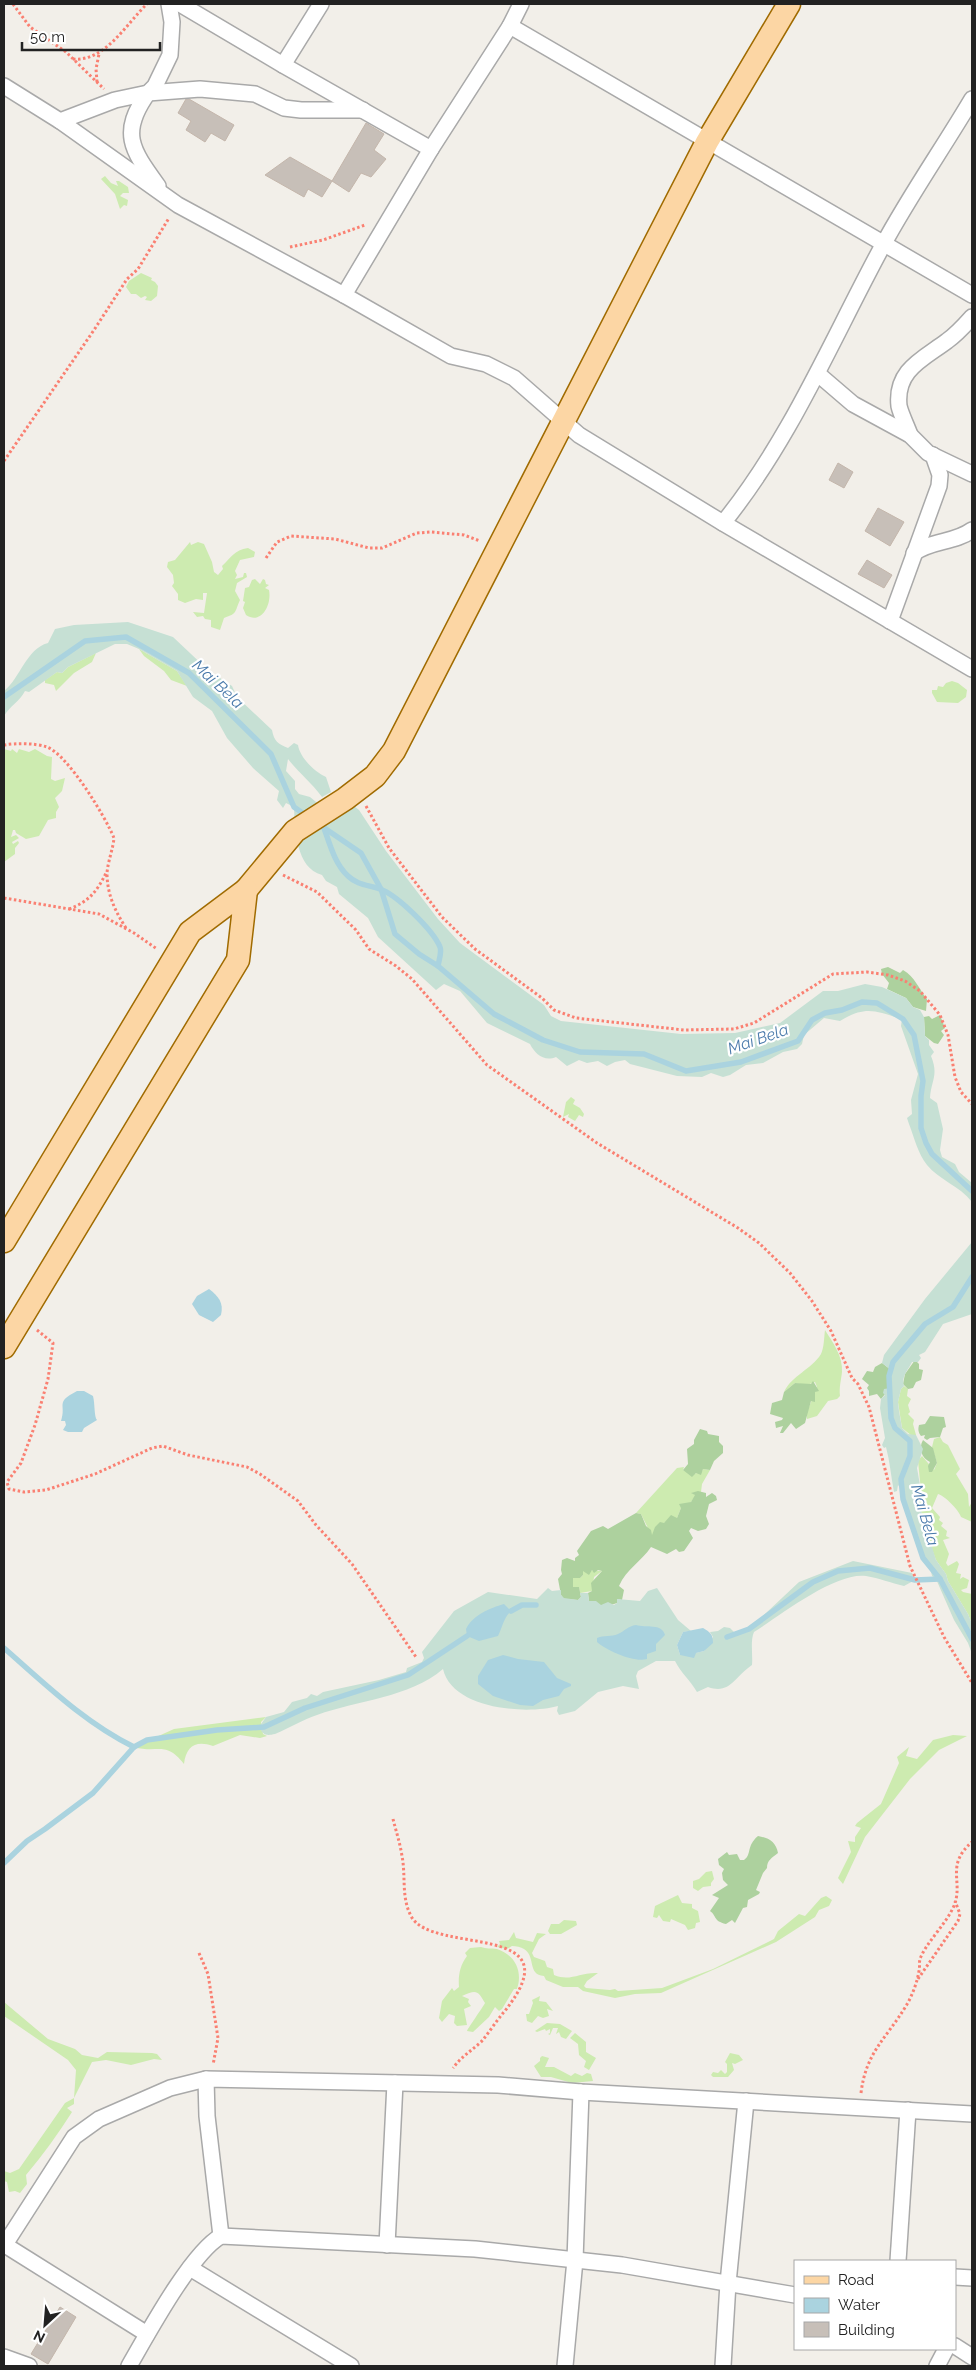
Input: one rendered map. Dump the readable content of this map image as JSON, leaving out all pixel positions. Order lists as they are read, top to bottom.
{
  "water": ["Mai Bela"],
  "legend": ["Road", "Water", "Building"],
  "scale_bar": "50 m",
  "north": "bottom left"
}
